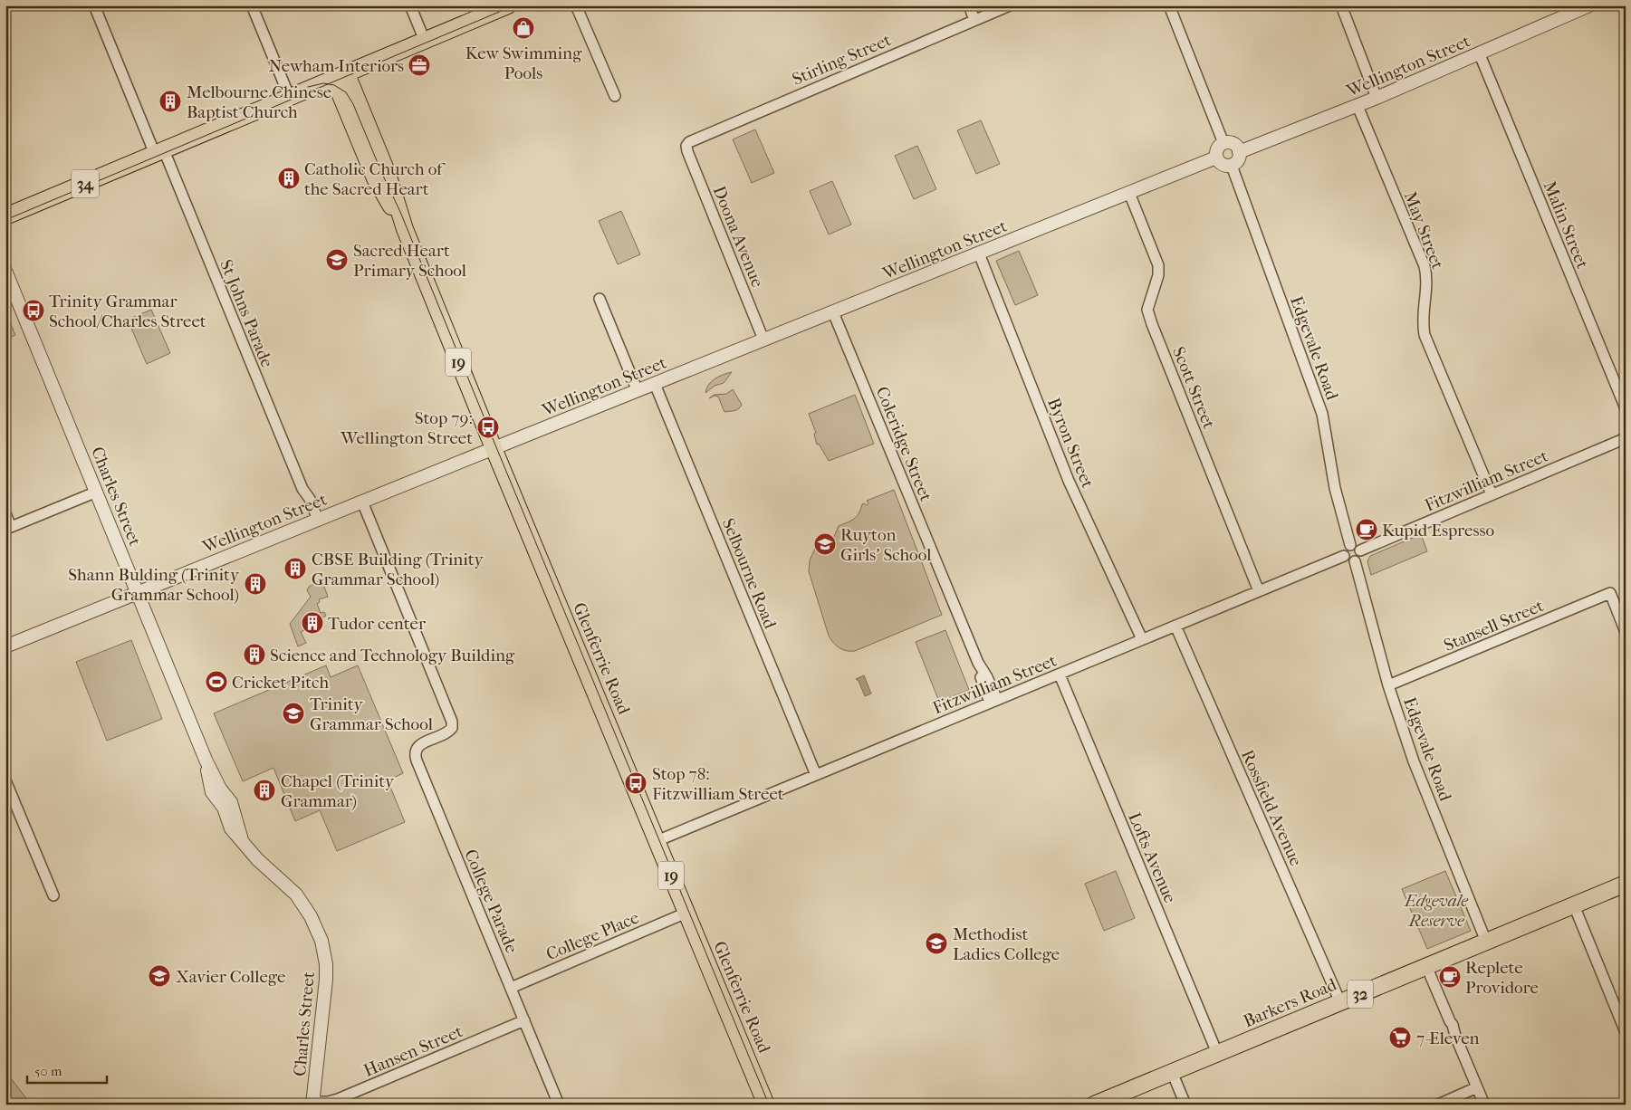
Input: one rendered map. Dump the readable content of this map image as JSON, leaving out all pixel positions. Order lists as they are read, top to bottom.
{
  "streets": {
    "main road": [
      "34",
      "19",
      "Glenferrie Road",
      "32",
      "Barkers Road"
    ],
    "street": [
      "Stirling Street",
      "Wellington Street",
      "Malin Street",
      "May Street",
      "Doona Avenue",
      "St Johns Parade",
      "Edgevale Road",
      "Scott Street",
      "Byron Street",
      "Coleridge Street",
      "Fitzwilliam Street",
      "Charles Street",
      "Selbourne Road",
      "Stansell Street",
      "Rossfield Avenue",
      "Lofts Avenue",
      "College Parade",
      "College Place",
      "Hansen Street"
    ]
  },
  "crossings": [
    ["Stirling Street", "Doona Avenue"],
    ["Wellington Street", "Malin Street"],
    ["Wellington Street", "May Street"],
    ["Wellington Street", "Doona Avenue"],
    ["Wellington Street", "St Johns Parade"],
    ["Wellington Street", "Edgevale Road"],
    ["Wellington Street", "Scott Street"],
    ["Wellington Street", "Byron Street"],
    ["Wellington Street", "Coleridge Street"],
    ["Wellington Street", "Charles Street"],
    ["Wellington Street", "Selbourne Road"],
    ["Wellington Street", "Glenferrie Road"],
    ["Wellington Street", "College Parade"],
    ["34", "St Johns Parade"],
    ["34", "Glenferrie Road"],
    ["May Street", "Fitzwilliam Street"],
    ["Edgevale Road", "Fitzwilliam Street"],
    ["Edgevale Road", "Stansell Street"],
    ["Edgevale Road", "Barkers Road"],
    ["Scott Street", "Fitzwilliam Street"],
    ["Byron Street", "Fitzwilliam Street"],
    ["Coleridge Street", "Fitzwilliam Street"],
    ["Fitzwilliam Street", "Selbourne Road"],
    ["Fitzwilliam Street", "Glenferrie Road"],
    ["Fitzwilliam Street", "Rossfield Avenue"],
    ["Fitzwilliam Street", "Lofts Avenue"],
    ["Charles Street", "Hansen Street"],
    ["Glenferrie Road", "College Place"],
    ["Rossfield Avenue", "Barkers Road"],
    ["Lofts Avenue", "Barkers Road"],
    ["College Parade", "College Place"],
    ["College Parade", "Hansen Street"]
  ],
  "parks": ["Edgevale Reserve"],
  "places": {
    "shop": ["Kew Swimming Pools"],
    "office": ["Newham Interiors"],
    "building": [
      "Melbourne Chinese Baptist Church",
      "Catholic Church of the Sacred Heart",
      "CBSE Building (Trinity Grammar School)",
      "Shann Bulding (Trinity Grammar School)",
      "Tudor center",
      "Science and Technology Building",
      "Chapel (Trinity Grammar)"
    ],
    "school or university": [
      "Sacred Heart Primary School",
      "Ruyton Girls' School",
      "Trinity Grammar School",
      "Methodist Ladies College",
      "Xavier College"
    ],
    "bus stop": ["Trinity Grammar School/Charles Street", "Stop 79: Wellington Street", "Stop 78: Fitzwilliam Street"],
    "cafe": ["Kupid Espresso", "Replete Providore"],
    "sports": ["Cricket Pitch"],
    "supermarket": ["7-Eleven"]
  },
  "scale_bar": "50 m"
}
